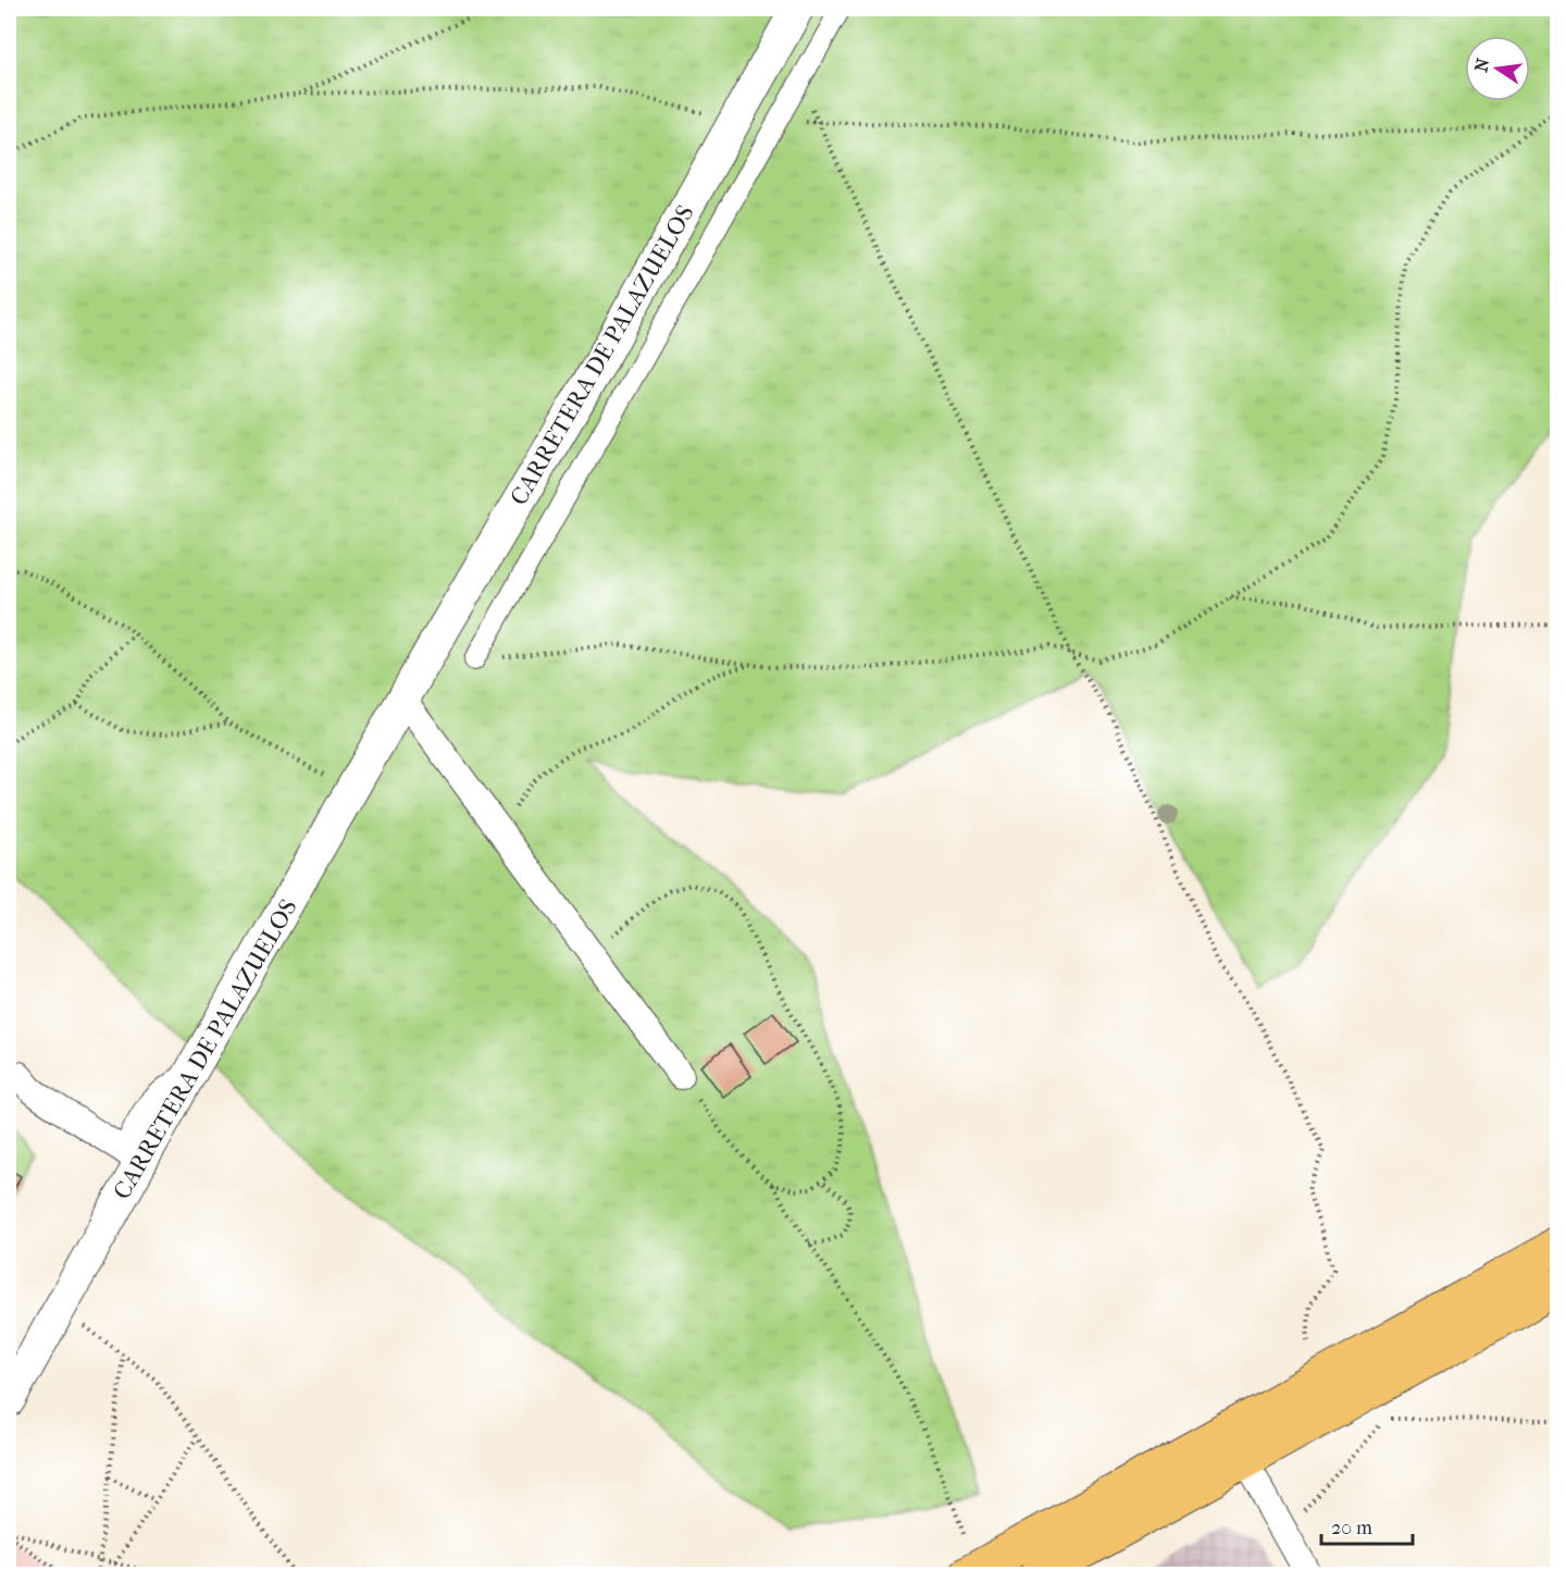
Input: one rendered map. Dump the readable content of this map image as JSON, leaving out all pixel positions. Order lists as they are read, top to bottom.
{
  "streets": {
    "street": ["CARRETERA DE PALAZUELOS"]
  },
  "scale_bar": "20 m",
  "north": "left"
}
